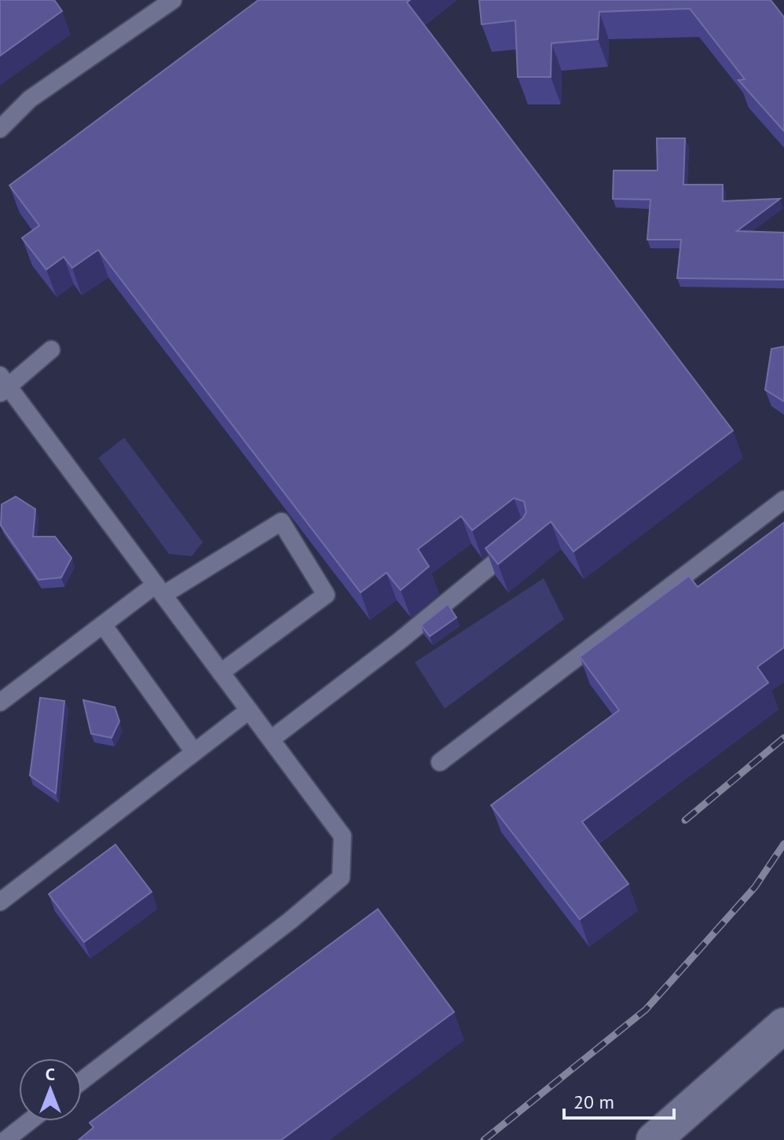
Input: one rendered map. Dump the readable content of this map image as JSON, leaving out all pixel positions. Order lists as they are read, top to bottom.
{
  "scale_bar": "20 m",
  "north": "top"
}
